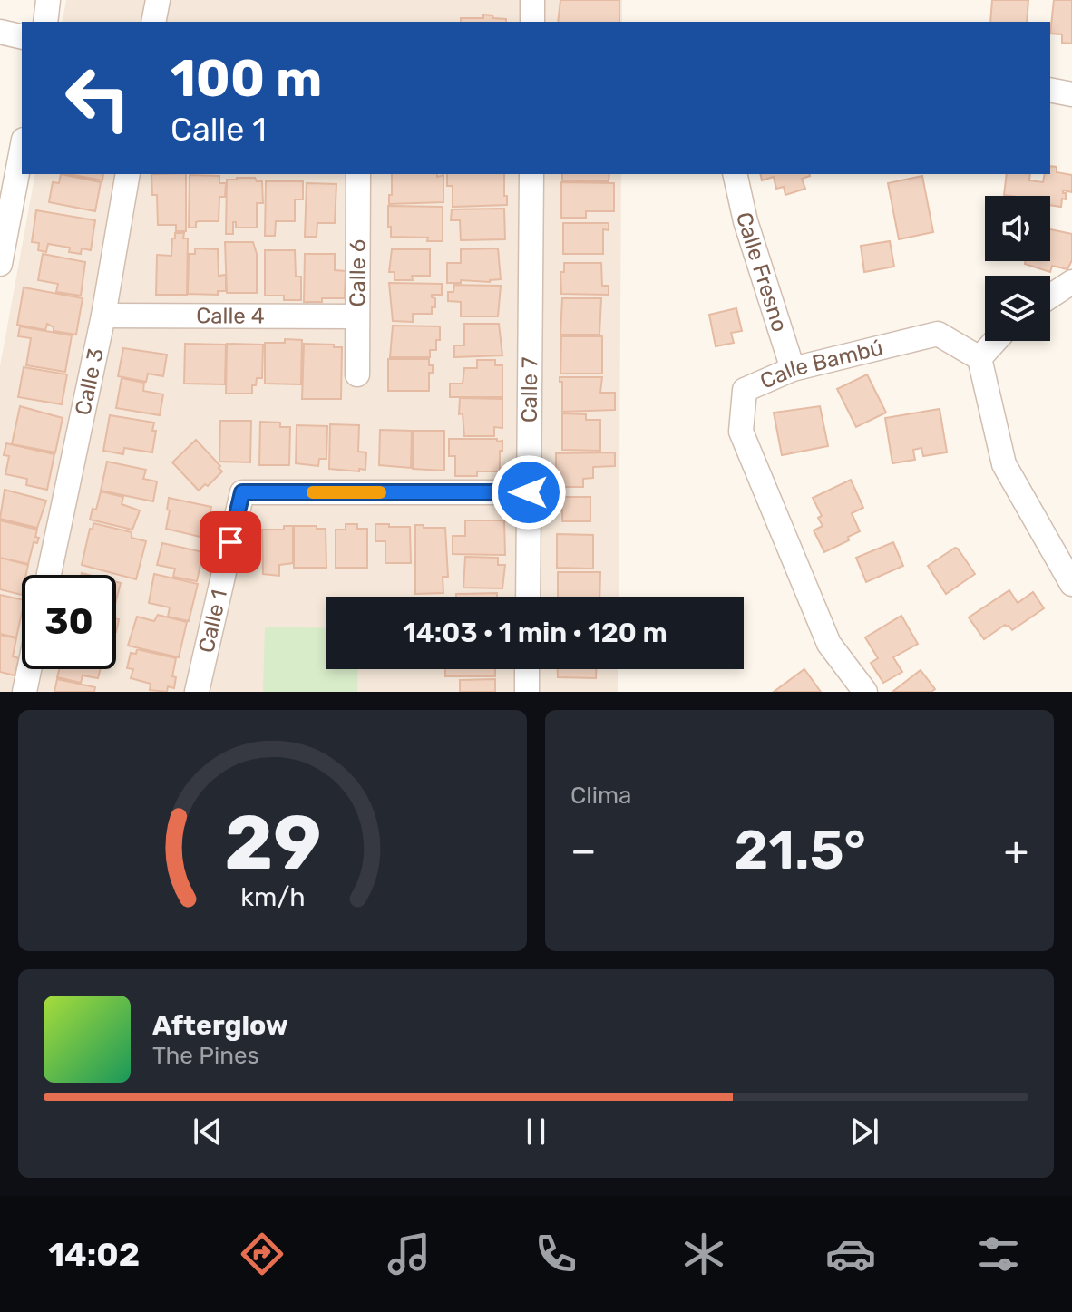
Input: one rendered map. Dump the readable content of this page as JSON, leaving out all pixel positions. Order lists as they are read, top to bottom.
{
  "streets": {
    "street": [
      "Calle Fresno",
      "Calle 6",
      "Calle 4",
      "Calle Bambú",
      "Calle 3",
      "Calle 7",
      "Calle 1"
    ]
  },
  "crossings": [
    ["Calle Fresno", "Calle Bambú"],
    ["Calle 6", "Calle 4"],
    ["Calle 4", "Calle 3"],
    ["Calle 7", "Calle 1"]
  ],
  "page": {
    "turn": ["100 m", "Calle 1"],
    "limit": "30",
    "trip": "14:03 · 1 min · 120 m",
    "tile": "Clima",
    "heat": ["−", "21.5°", "+"],
    "song": ["Afterglow", "The Pines"],
    "tabs": "14:02",
    "gauge": ["29", "km/h"]
  }
}
